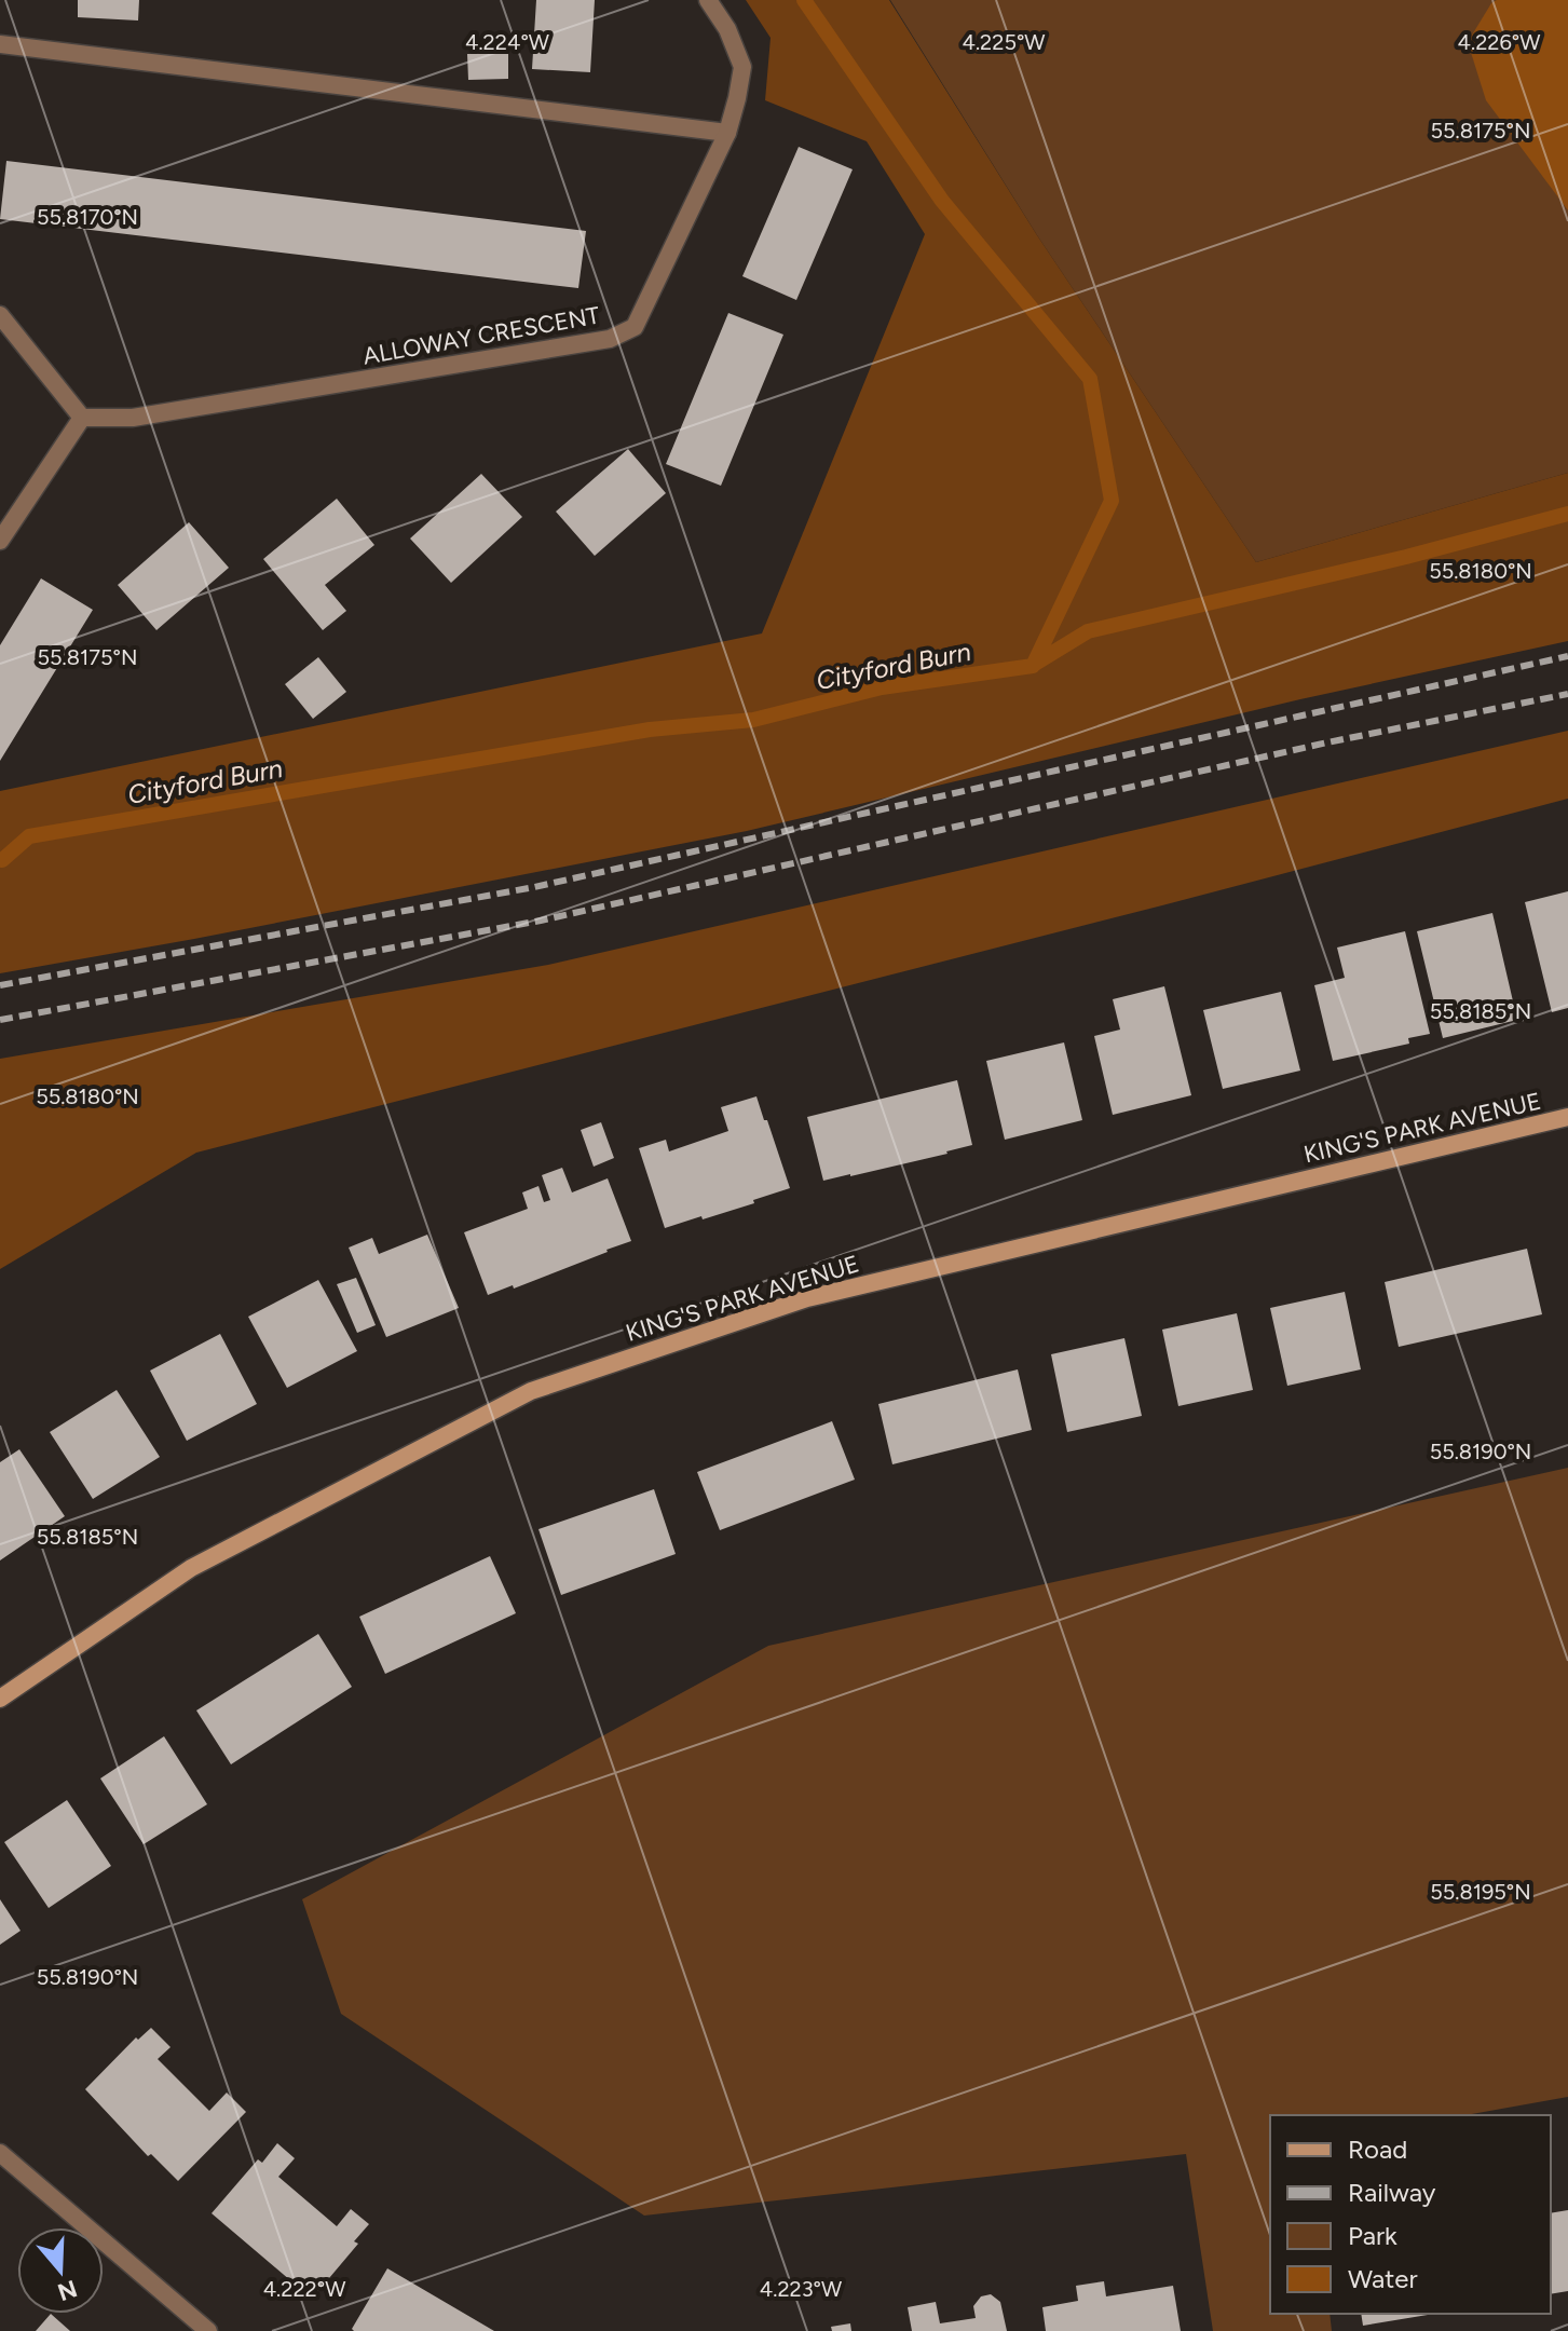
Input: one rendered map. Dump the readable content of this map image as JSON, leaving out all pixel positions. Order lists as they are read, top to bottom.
{
  "streets": {
    "main road": ["KING'S PARK AVENUE"],
    "street": ["ALLOWAY CRESCENT"]
  },
  "water": ["Cityford Burn"],
  "legend": [
    "Road",
    "Railway",
    "Park",
    "Water"
  ],
  "north": "bottom",
  "coordinates": [
    "4.224°W",
    "4.226°W",
    "4.225°W",
    "55.8175°N",
    "55.8170°N",
    "55.8180°N",
    "55.8185°N",
    "55.8190°N",
    "55.8195°N",
    "4.222°W",
    "4.223°W"
  ]
}
